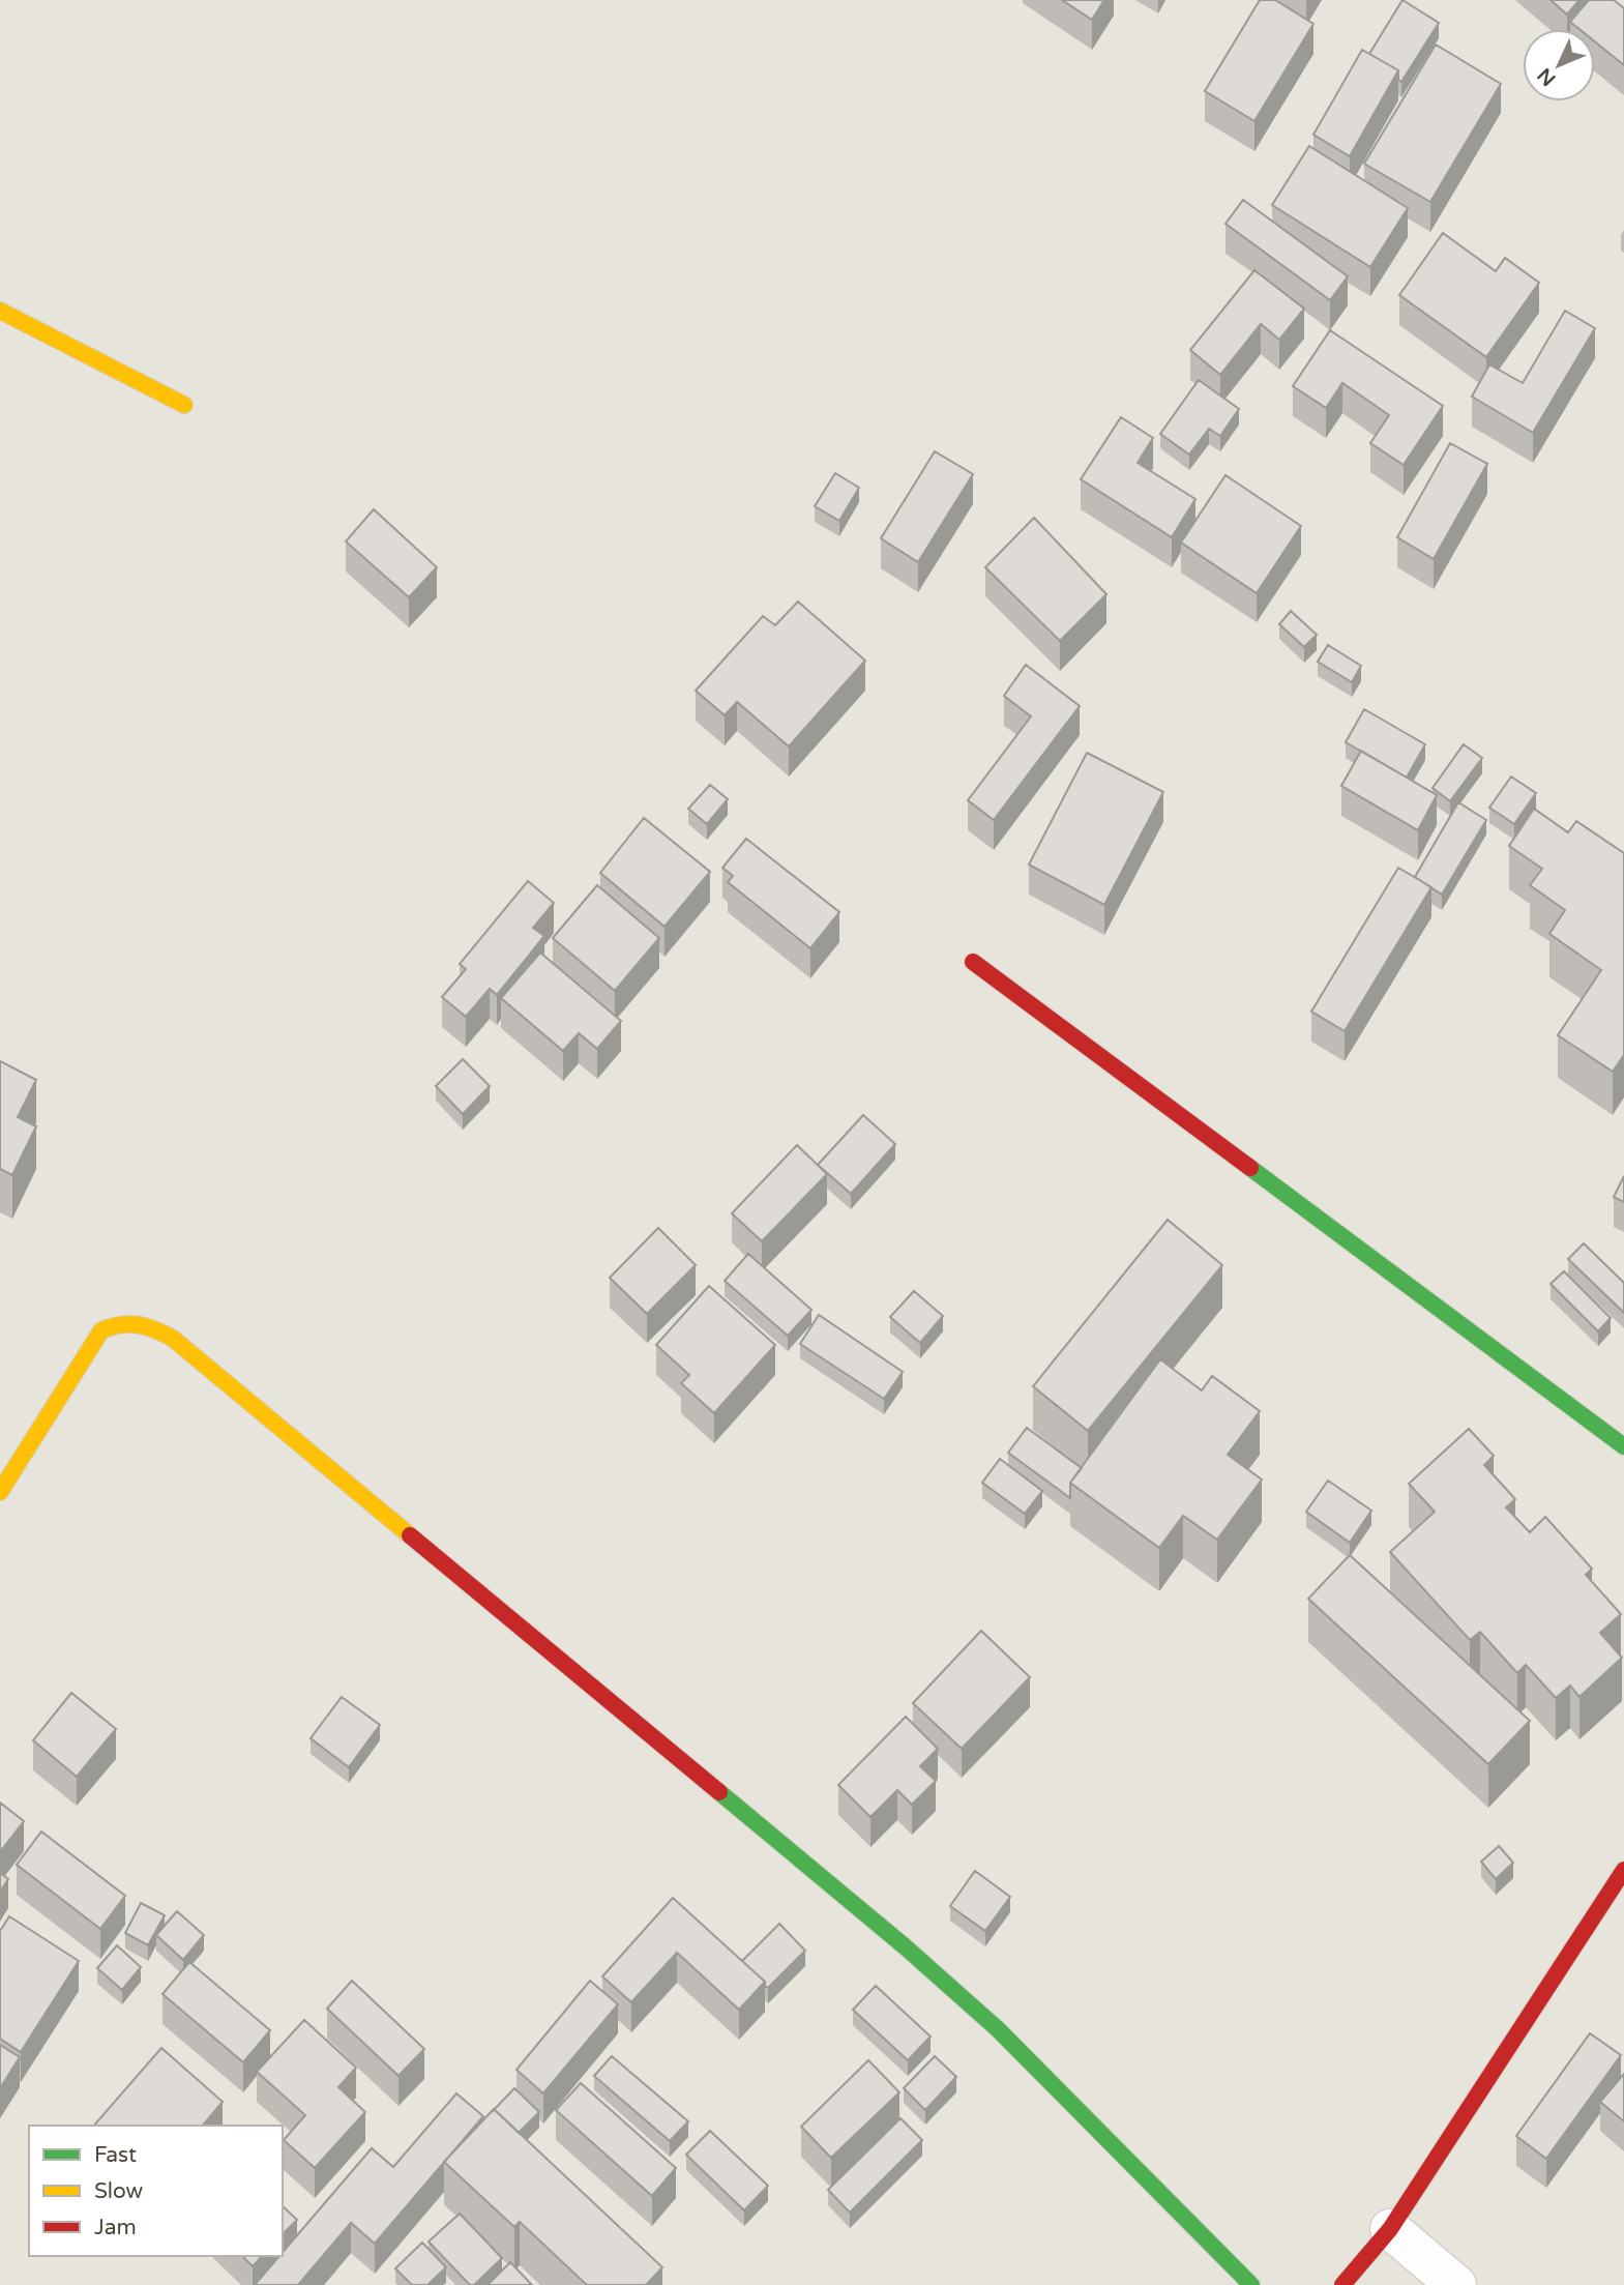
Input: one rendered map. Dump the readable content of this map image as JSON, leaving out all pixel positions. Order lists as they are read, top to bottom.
{
  "legend": ["Fast", "Slow", "Jam"],
  "north": "bottom left"
}
